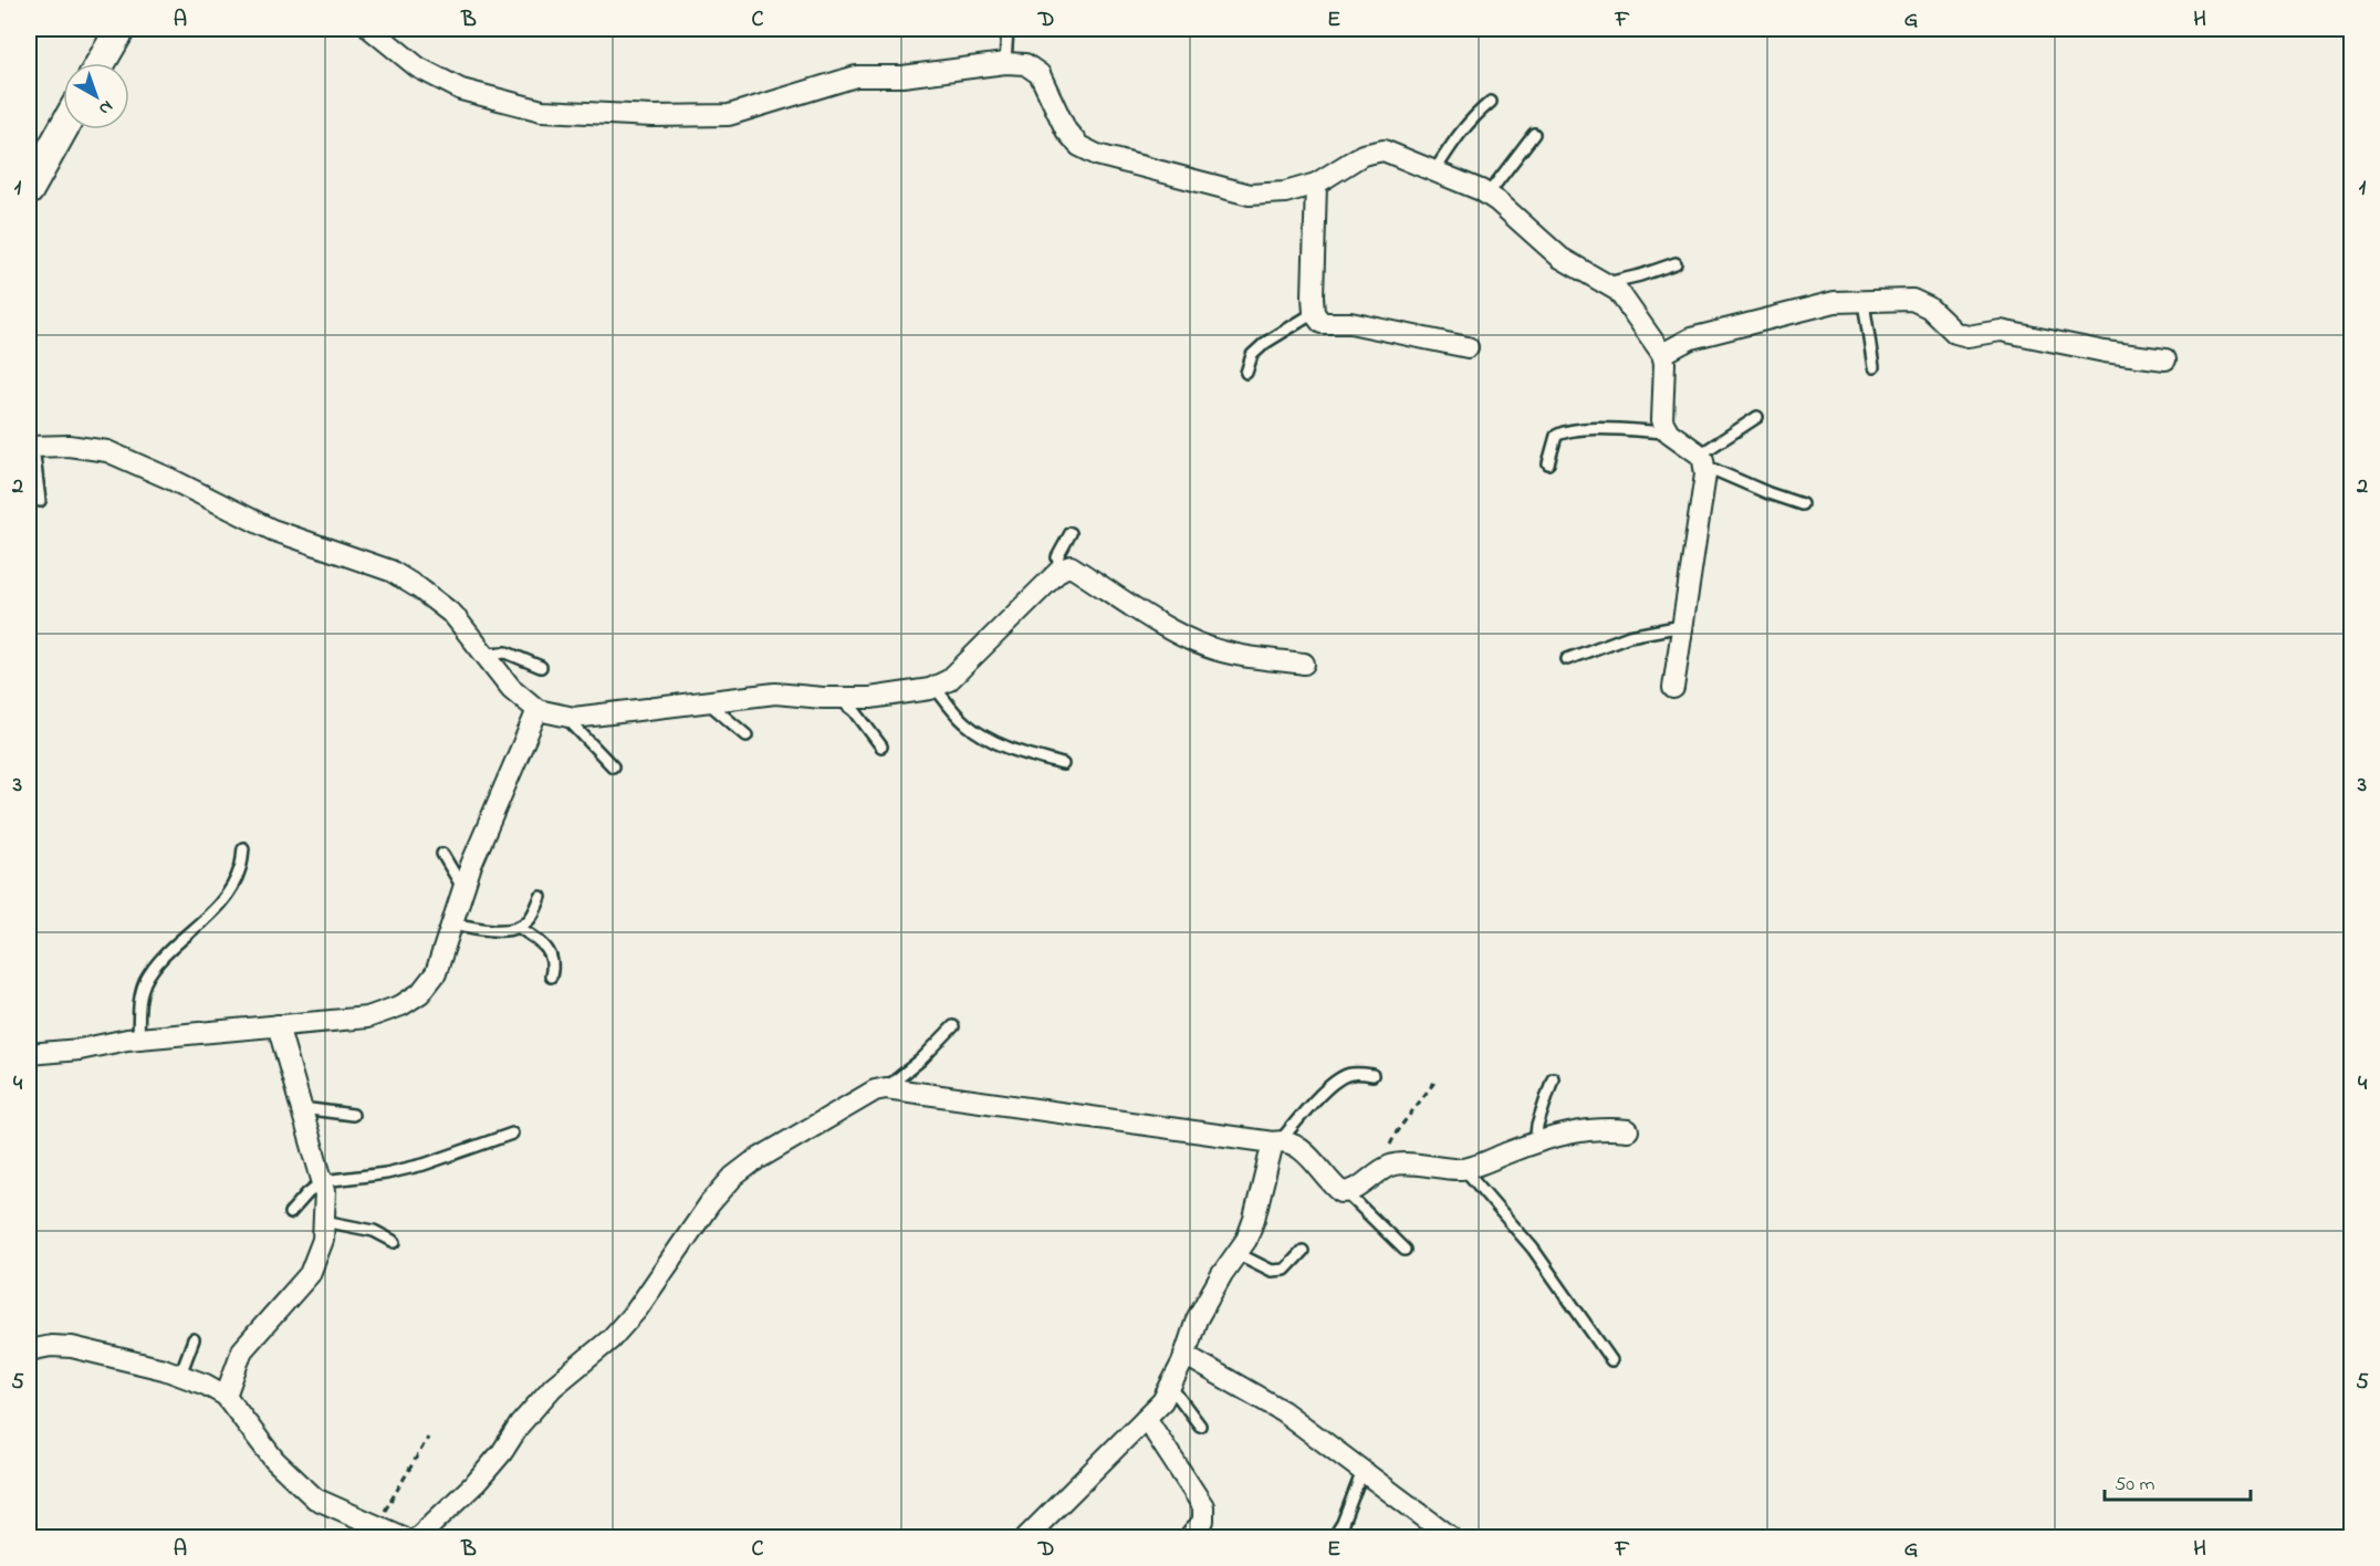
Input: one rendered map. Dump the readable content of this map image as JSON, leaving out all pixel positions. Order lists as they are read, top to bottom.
{
  "scale_bar": "50 m",
  "north": "bottom right",
  "grid": {
    "columns": [
      "A",
      "B",
      "C",
      "D",
      "E",
      "F",
      "G",
      "H"
    ],
    "rows": [
      "1",
      "2",
      "3",
      "4",
      "5"
    ]
  }
}
